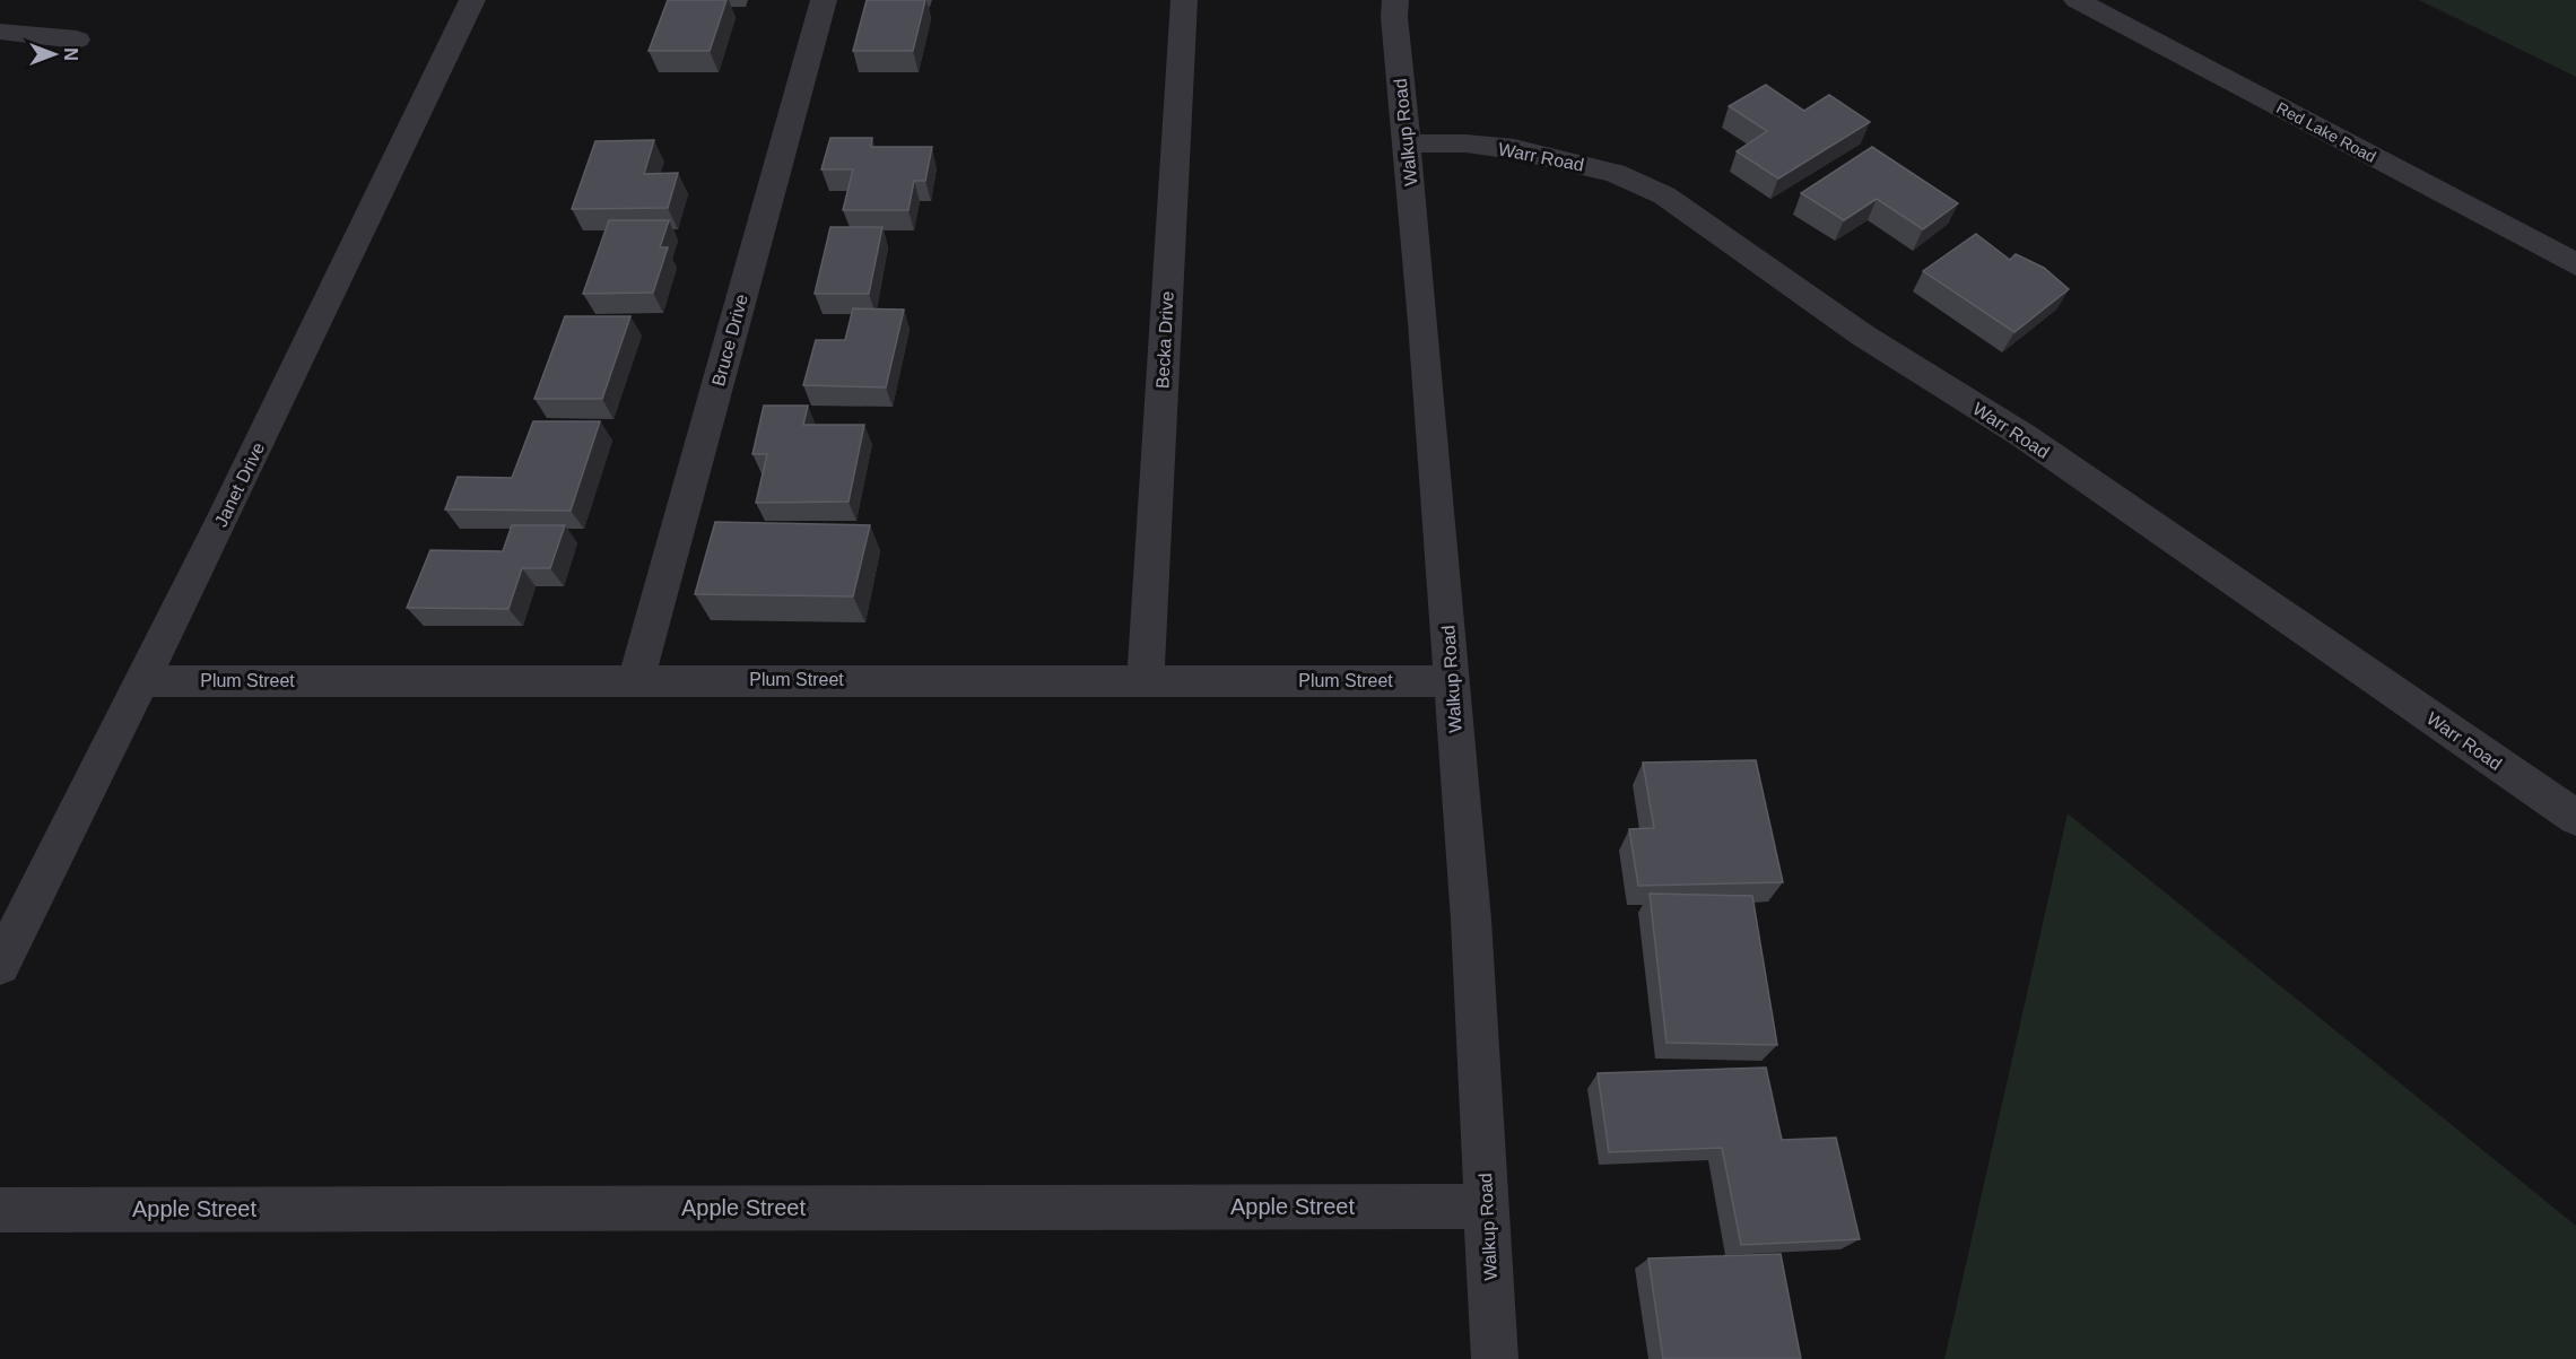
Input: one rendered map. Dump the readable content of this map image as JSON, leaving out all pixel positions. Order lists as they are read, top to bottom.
{
  "streets": {
    "street": [
      "Walkup Road",
      "Red Lake Road",
      "Warr Road",
      "Bruce Drive",
      "Becka Drive",
      "Janet Drive",
      "Plum Street",
      "Apple Street"
    ]
  },
  "crossings": [
    ["Walkup Road", "Warr Road"],
    ["Walkup Road", "Plum Street"],
    ["Walkup Road", "Apple Street"],
    ["Bruce Drive", "Plum Street"],
    ["Becka Drive", "Plum Street"],
    ["Janet Drive", "Plum Street"]
  ],
  "north": "right"
}
